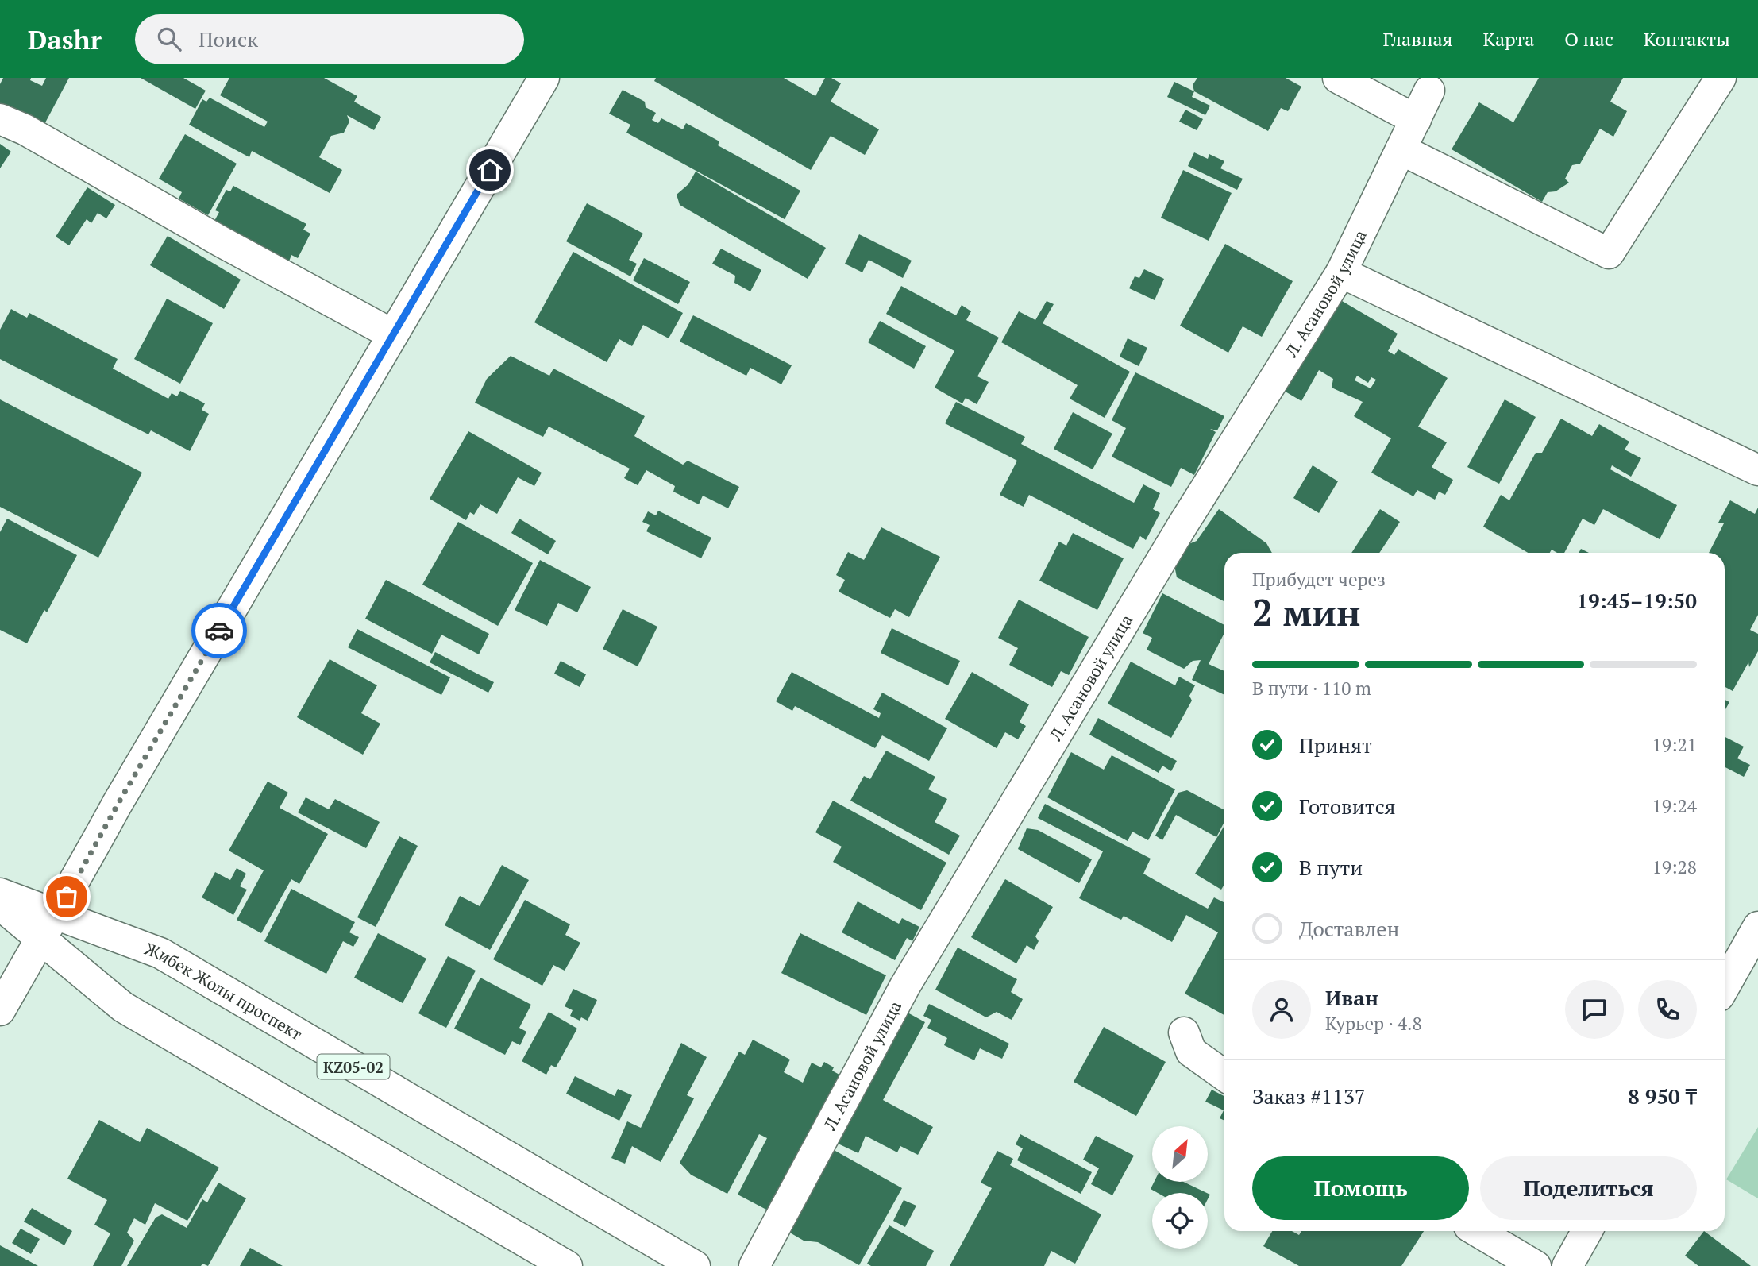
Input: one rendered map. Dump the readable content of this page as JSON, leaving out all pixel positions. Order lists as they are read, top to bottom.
{
  "streets": {
    "main road": ["Л. Асановой улица", "Жибек Жолы проспект", "KZ05-02"]
  },
  "north": "top right",
  "page": {
    "header": "Dashr",
    "search": "Поиск",
    "nav": [
      "Главная",
      "Карта",
      "О нас",
      "Контакты"
    ],
    "heading": ["2 мин", "Прибудет через", "19:45–19:50"],
    "panel": [
      "Иван",
      "Курьер · 4.8",
      "Заказ #1137",
      "8 950 ₸"
    ],
    "bar": "В пути · 110 m",
    "list": [
      ["Принят", "19:21"],
      ["Готовится", "19:24"],
      ["В пути", "19:28"],
      "Доставлен"
    ],
    "buttons": ["Помощь", "Поделиться"]
  }
}
